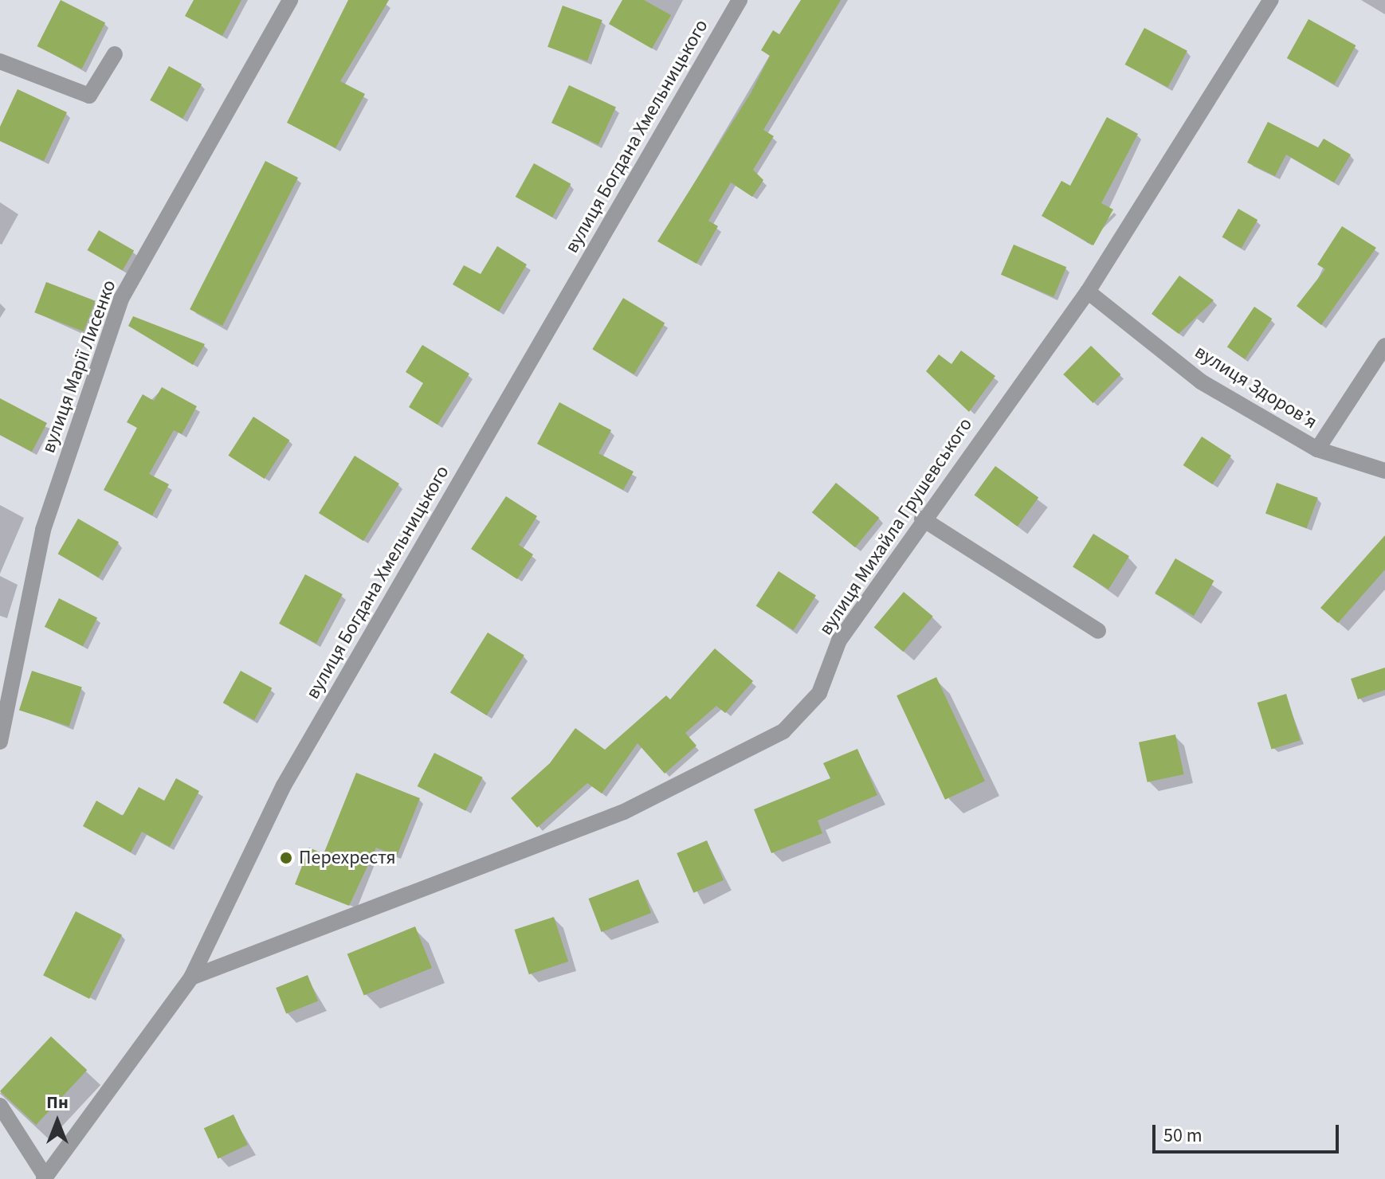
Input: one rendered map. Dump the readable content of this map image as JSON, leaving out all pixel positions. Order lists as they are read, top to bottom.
{
  "streets": {
    "street": [
      "вулиця Богдана Хмельницького",
      "вулиця Марії Лисенко",
      "вулиця Здоровʼя",
      "вулиця Михайла Грушевського"
    ]
  },
  "crossings": [
    ["вулиця Богдана Хмельницького", "вулиця Михайла Грушевського"],
    ["вулиця Здоровʼя", "вулиця Михайла Грушевського"]
  ],
  "places": ["Перехрестя"],
  "scale_bar": "50 m",
  "north": "top"
}
